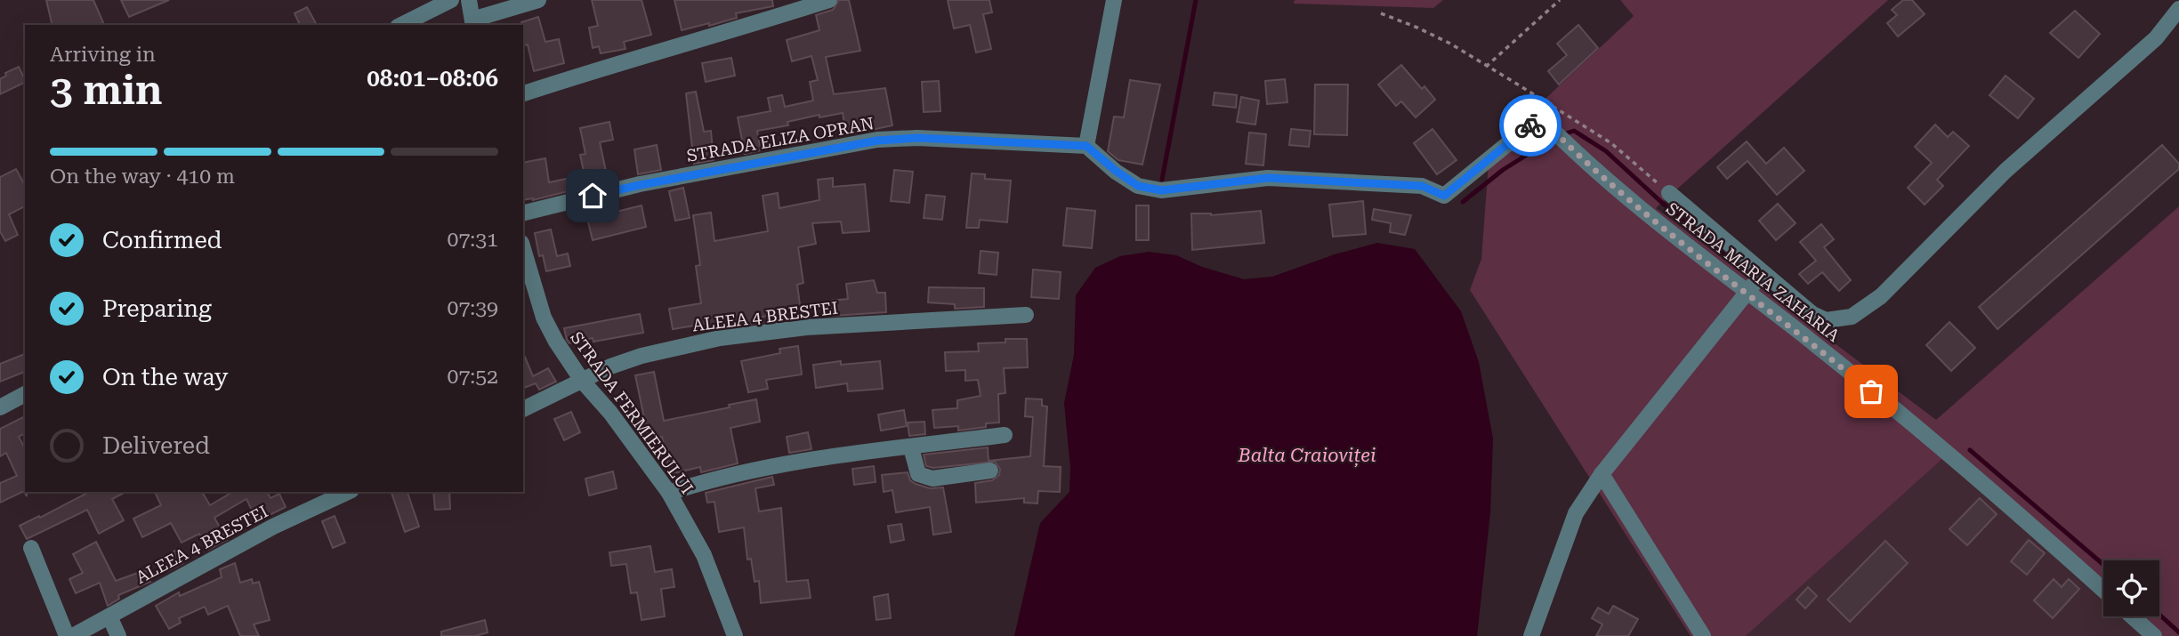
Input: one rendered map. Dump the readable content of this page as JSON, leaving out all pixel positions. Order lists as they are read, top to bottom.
{
  "streets": {
    "street": [
      "STRADA ELIZA OPRAN",
      "STRADA MARIA ZAHARIA",
      "ALEEA 4 BRESTEI",
      "STRADA FERMIERULUI"
    ]
  },
  "crossings": [
    ["STRADA ELIZA OPRAN", "STRADA MARIA ZAHARIA"],
    ["ALEEA 4 BRESTEI", "STRADA FERMIERULUI"]
  ],
  "water": ["Balta Craioviței"],
  "page": {
    "heading": ["3 min", "Arriving in", "08:01–08:06"],
    "bar": "On the way · 410 m",
    "list": [
      ["Confirmed", "07:31"],
      ["Preparing", "07:39"],
      ["On the way", "07:52"],
      "Delivered"
    ]
  }
}
